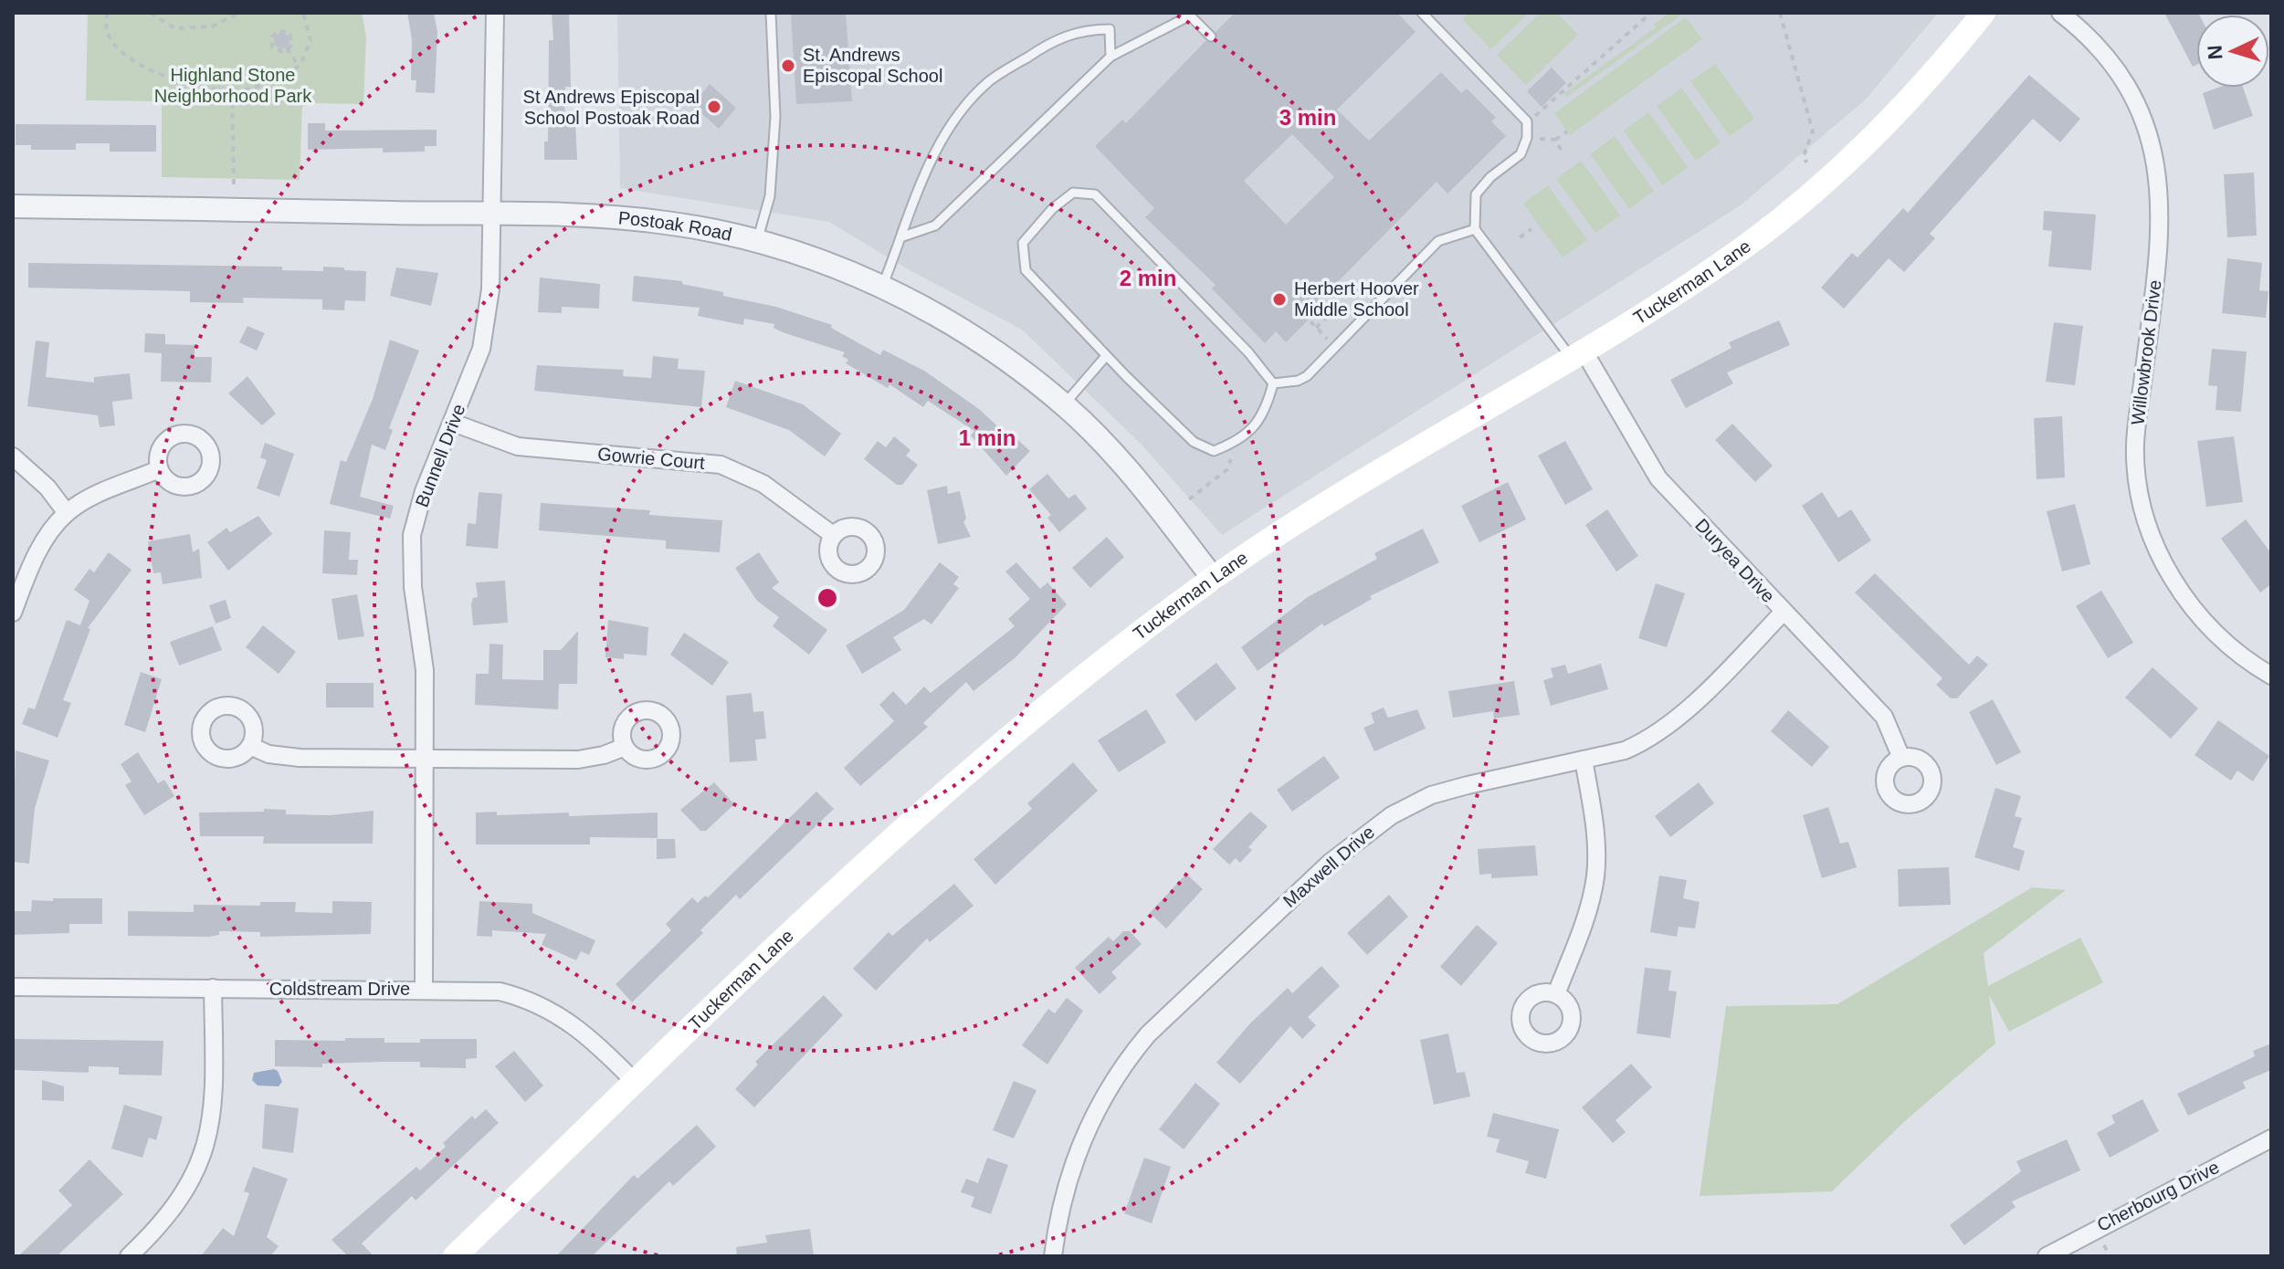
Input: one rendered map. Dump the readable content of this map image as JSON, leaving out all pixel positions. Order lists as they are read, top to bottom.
{
  "streets": {
    "main road": ["Tuckerman Lane"],
    "street": [
      "Postoak Road",
      "Willowbrook Drive",
      "Bunnell Drive",
      "Gowrie Court",
      "Duryea Drive",
      "Maxwell Drive",
      "Coldstream Drive",
      "Cherbourg Drive"
    ]
  },
  "crossings": [
    ["Postoak Road", "Tuckerman Lane"],
    ["Postoak Road", "Bunnell Drive"],
    ["Tuckerman Lane", "Duryea Drive"],
    ["Tuckerman Lane", "Coldstream Drive"],
    ["Bunnell Drive", "Gowrie Court"],
    ["Bunnell Drive", "Coldstream Drive"],
    ["Duryea Drive", "Maxwell Drive"]
  ],
  "parks": ["Highland Stone Neighborhood Park"],
  "places": ["St. Andrews Episcopal School", "St Andrews Episcopal School Postoak Road", "Herbert Hoover Middle School"],
  "north": "left",
  "rings": ["3 min", "2 min", "1 min"]
}
